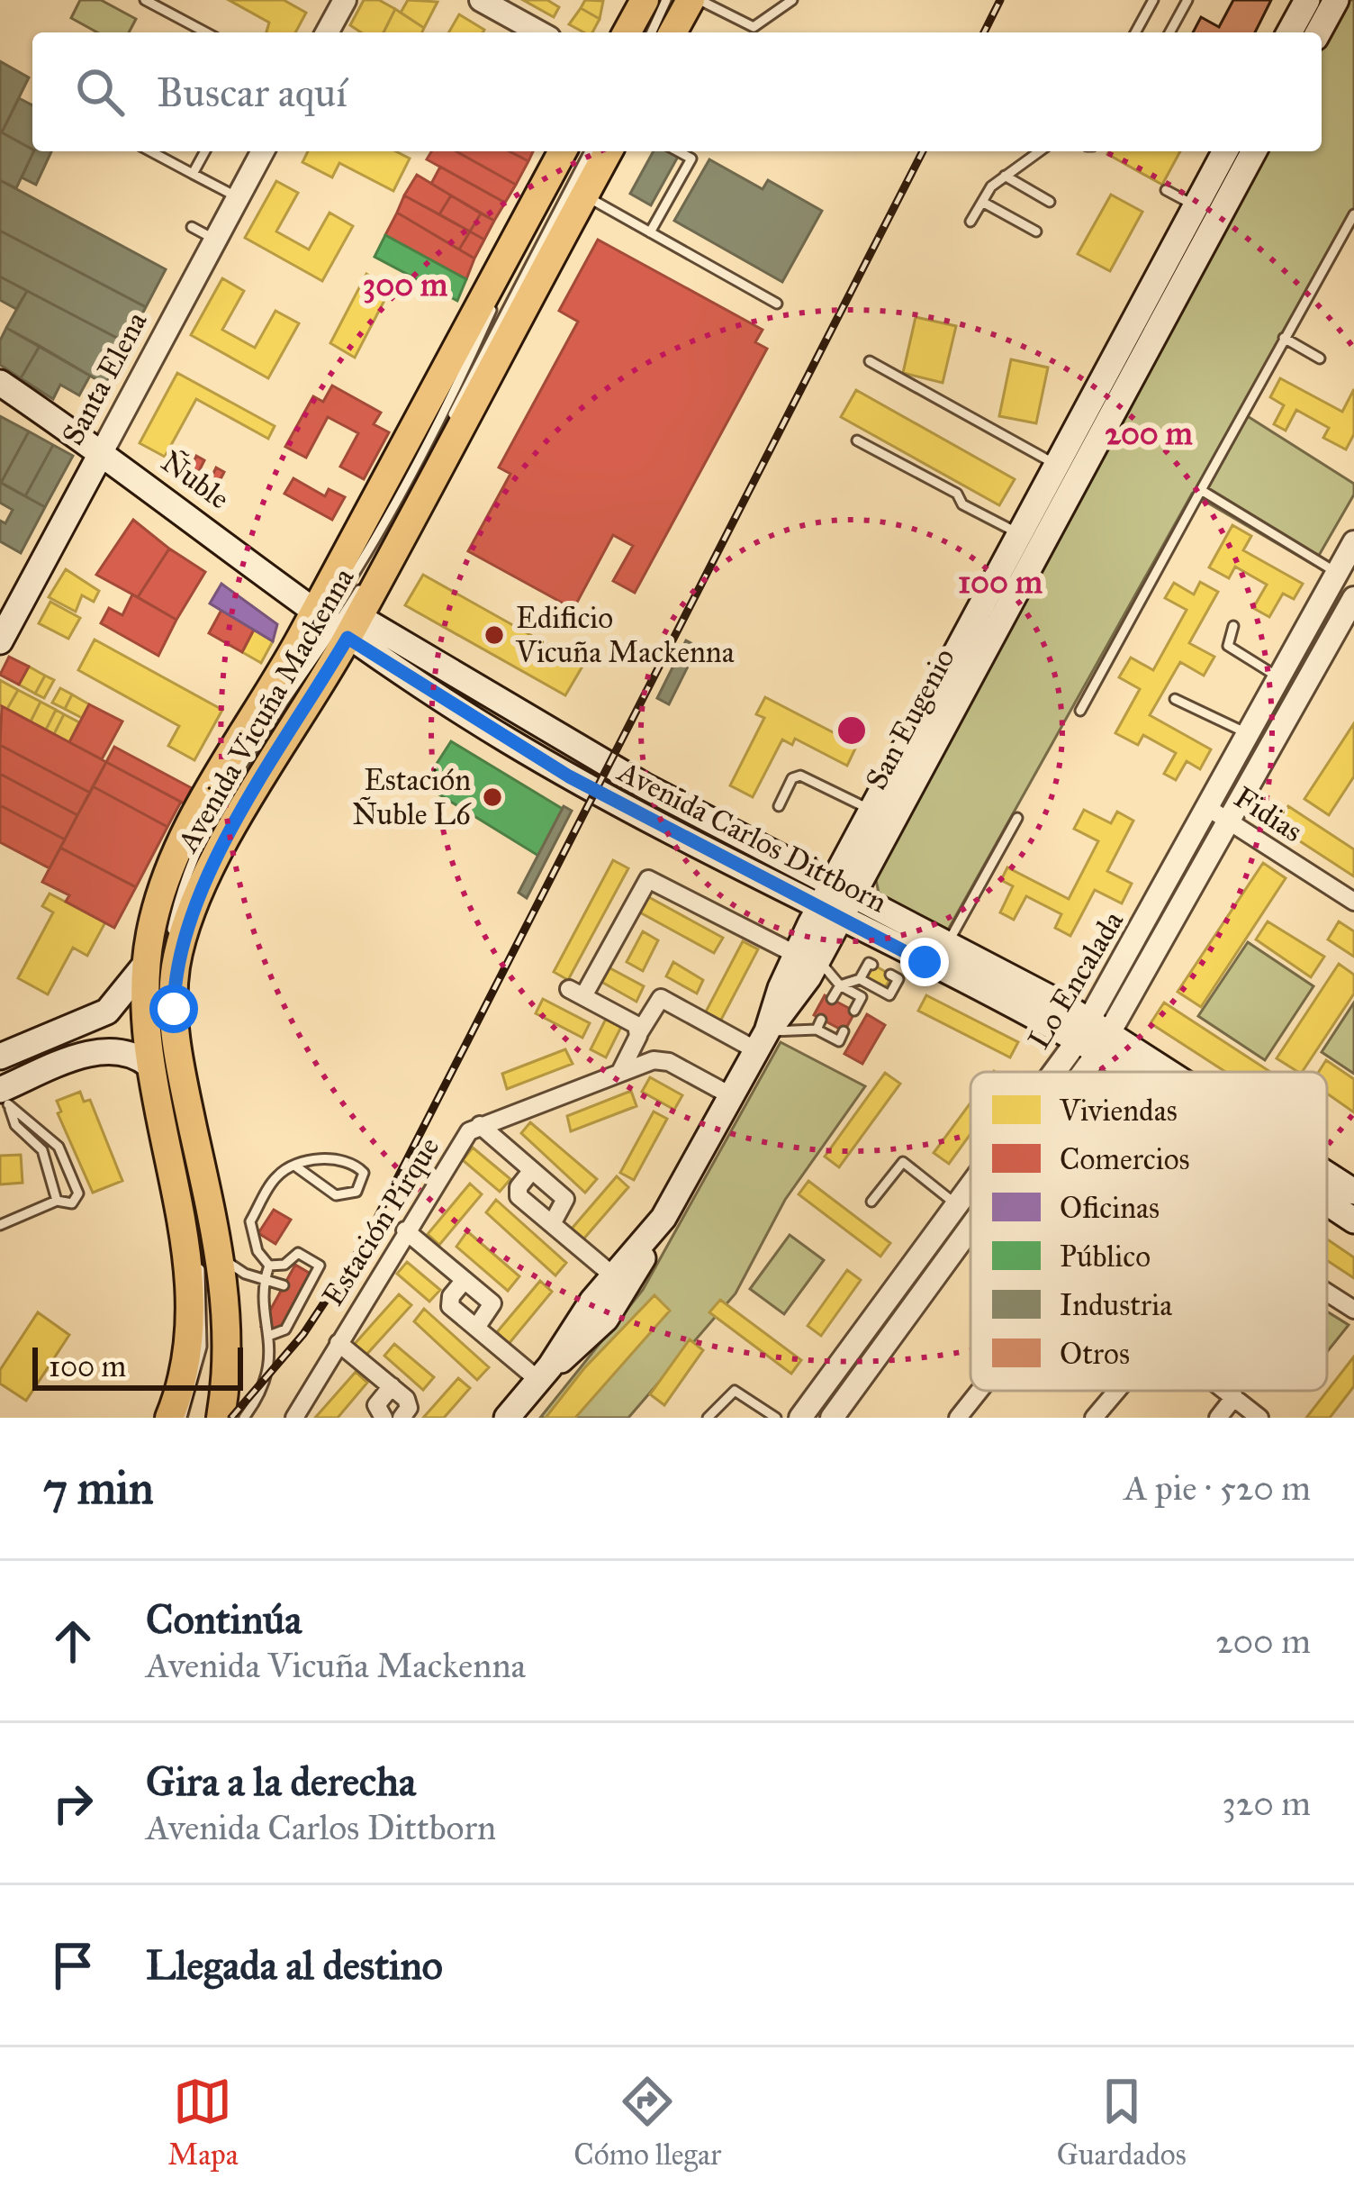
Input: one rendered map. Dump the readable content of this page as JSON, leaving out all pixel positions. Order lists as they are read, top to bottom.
{
  "streets": {
    "main road": [
      "Santa Elena",
      "Ñuble",
      "Avenida Vicuña Mackenna",
      "San Eugenio",
      "Avenida Carlos Dittborn"
    ],
    "street": ["Fidias", "Lo Encalada", "Estación Pirque"]
  },
  "crossings": [
    ["Santa Elena", "Ñuble"],
    ["Ñuble", "Avenida Vicuña Mackenna"],
    ["Ñuble", "Avenida Carlos Dittborn"],
    ["Avenida Vicuña Mackenna", "Avenida Carlos Dittborn"],
    ["San Eugenio", "Avenida Carlos Dittborn"],
    ["San Eugenio", "Estación Pirque"],
    ["Fidias", "Lo Encalada"],
    ["Avenida Carlos Dittborn", "Lo Encalada"]
  ],
  "places": ["Edificio Vicuña Mackenna", "Estación Ñuble L6"],
  "legend": [
    "Viviendas",
    "Comercios",
    "Oficinas",
    "Público",
    "Industria",
    "Otros"
  ],
  "scale_bar": "100 m",
  "page": {
    "search": "Buscar aquí",
    "scale": "100 m",
    "heading": ["7 min", "A pie · 520 m"],
    "list": [
      ["Continúa", "Avenida Vicuña Mackenna", "200 m"],
      ["Gira a la derecha", "Avenida Carlos Dittborn", "320 m"],
      "Llegada al destino"
    ],
    "nav": ["Mapa", "Cómo llegar", "Guardados"]
  },
  "rings": ["300 m", "200 m", "100 m"]
}
